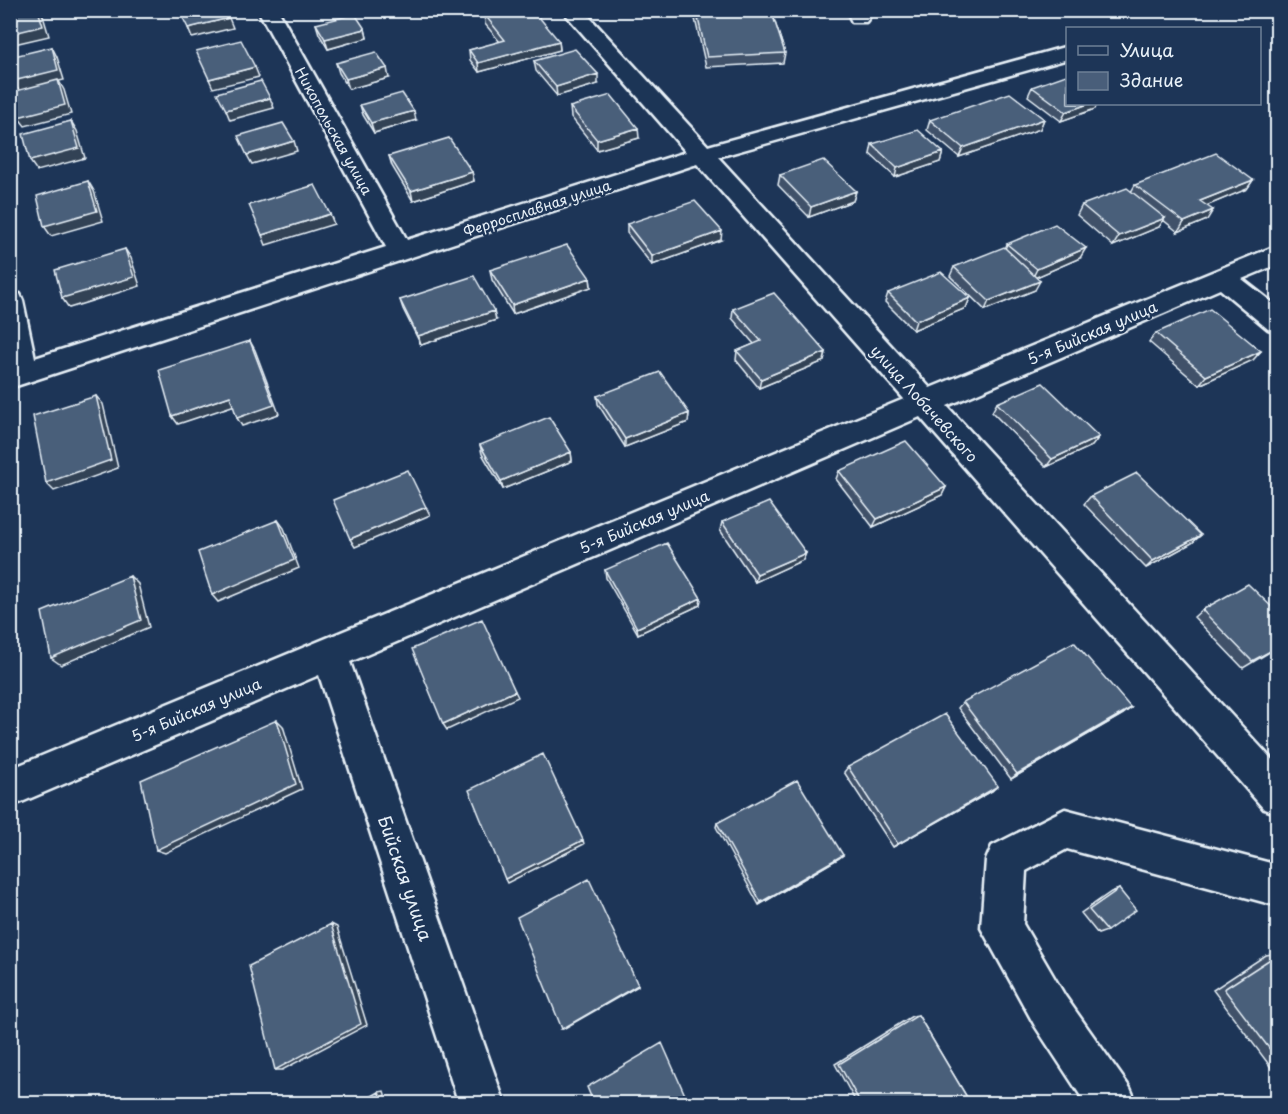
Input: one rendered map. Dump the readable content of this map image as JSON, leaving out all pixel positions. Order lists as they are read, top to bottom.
{
  "streets": {
    "street": [
      "Никопольская улица",
      "Ферросплавная улица",
      "5-я Бийская улица",
      "улица Лобачевского",
      "Бийская улица"
    ]
  },
  "crossings": [
    ["Никопольская улица", "Ферросплавная улица"],
    ["Ферросплавная улица", "улица Лобачевского"],
    ["5-я Бийская улица", "улица Лобачевского"],
    ["5-я Бийская улица", "Бийская улица"]
  ],
  "legend": ["Улица", "Здание"]
}
